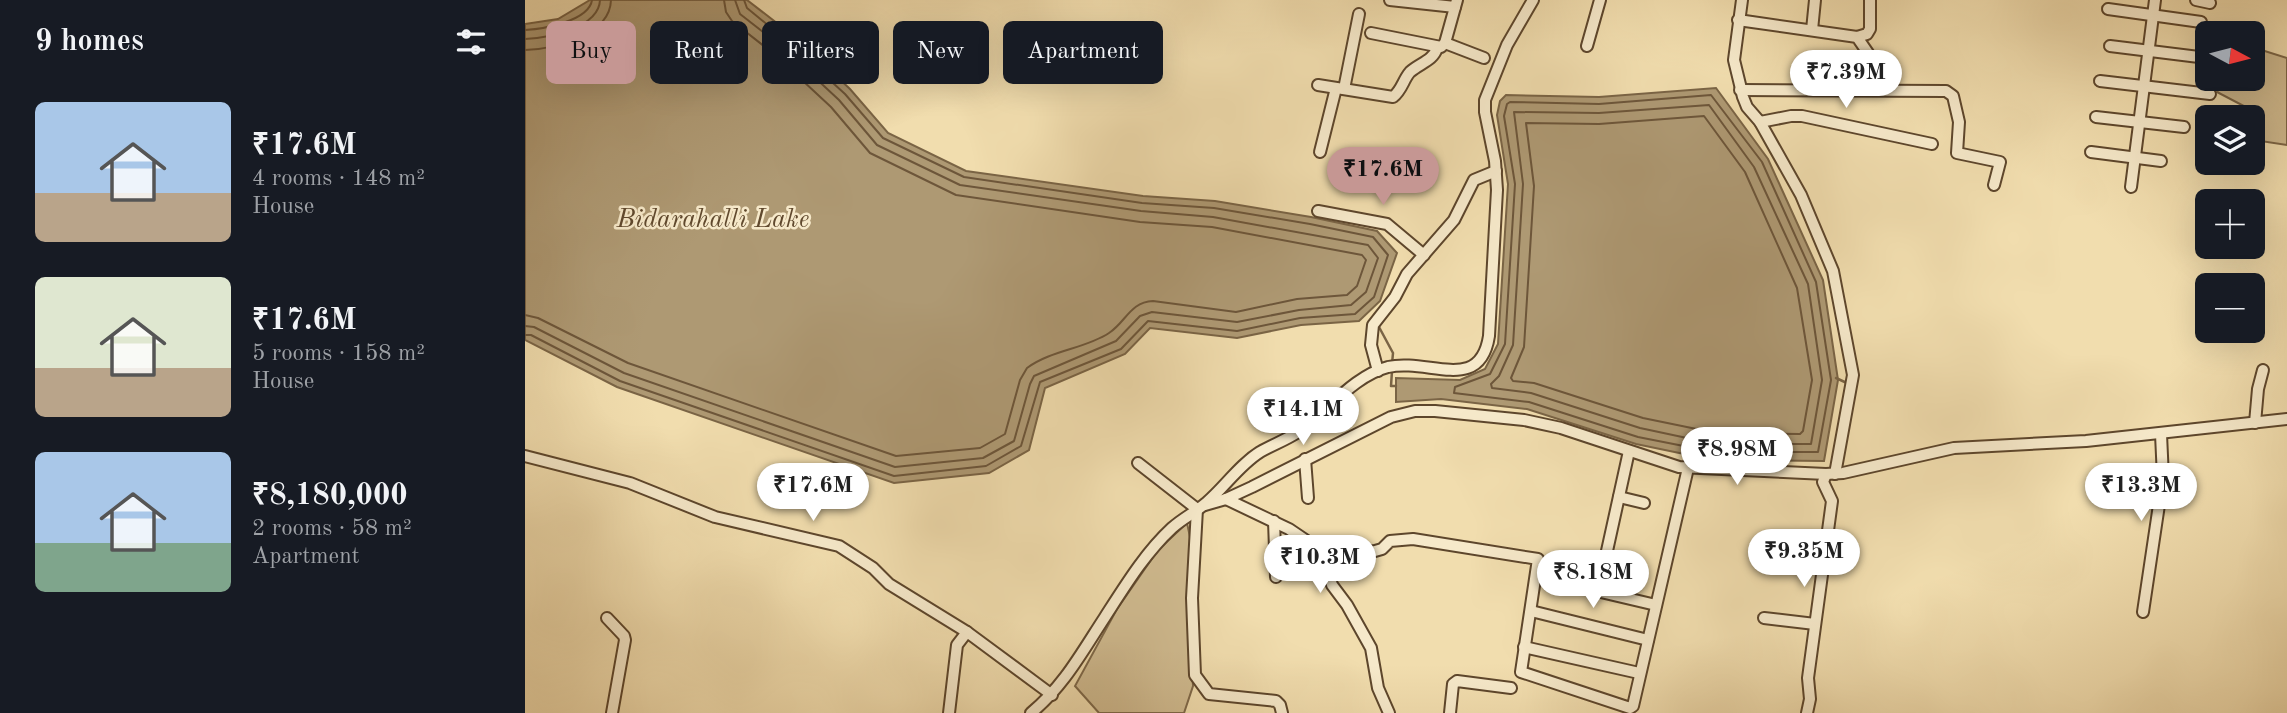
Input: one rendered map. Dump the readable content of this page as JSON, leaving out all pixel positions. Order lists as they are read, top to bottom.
{
  "water": ["Bidarahalli Lake"],
  "north": "right",
  "page": {
    "heading": "9 homes",
    "map_buttons": ["+", "−"],
    "chip": [
      "Buy",
      "Rent",
      "Filters",
      "New",
      "Apartment"
    ],
    "price": [
      "₹7.39M",
      "₹17.6M",
      "₹14.1M",
      "₹8.98M",
      "₹17.6M",
      "₹13.3M",
      "₹9.35M",
      "₹10.3M",
      "₹8.18M"
    ],
    "list": [
      {
        "name": "₹17.6M",
        "note": "4 rooms · 148 m² · House"
      },
      {
        "name": "₹17.6M",
        "note": "5 rooms · 158 m² · House"
      },
      {
        "name": "₹8,180,000",
        "note": "2 rooms · 58 m² · Apartment"
      }
    ]
  }
}
